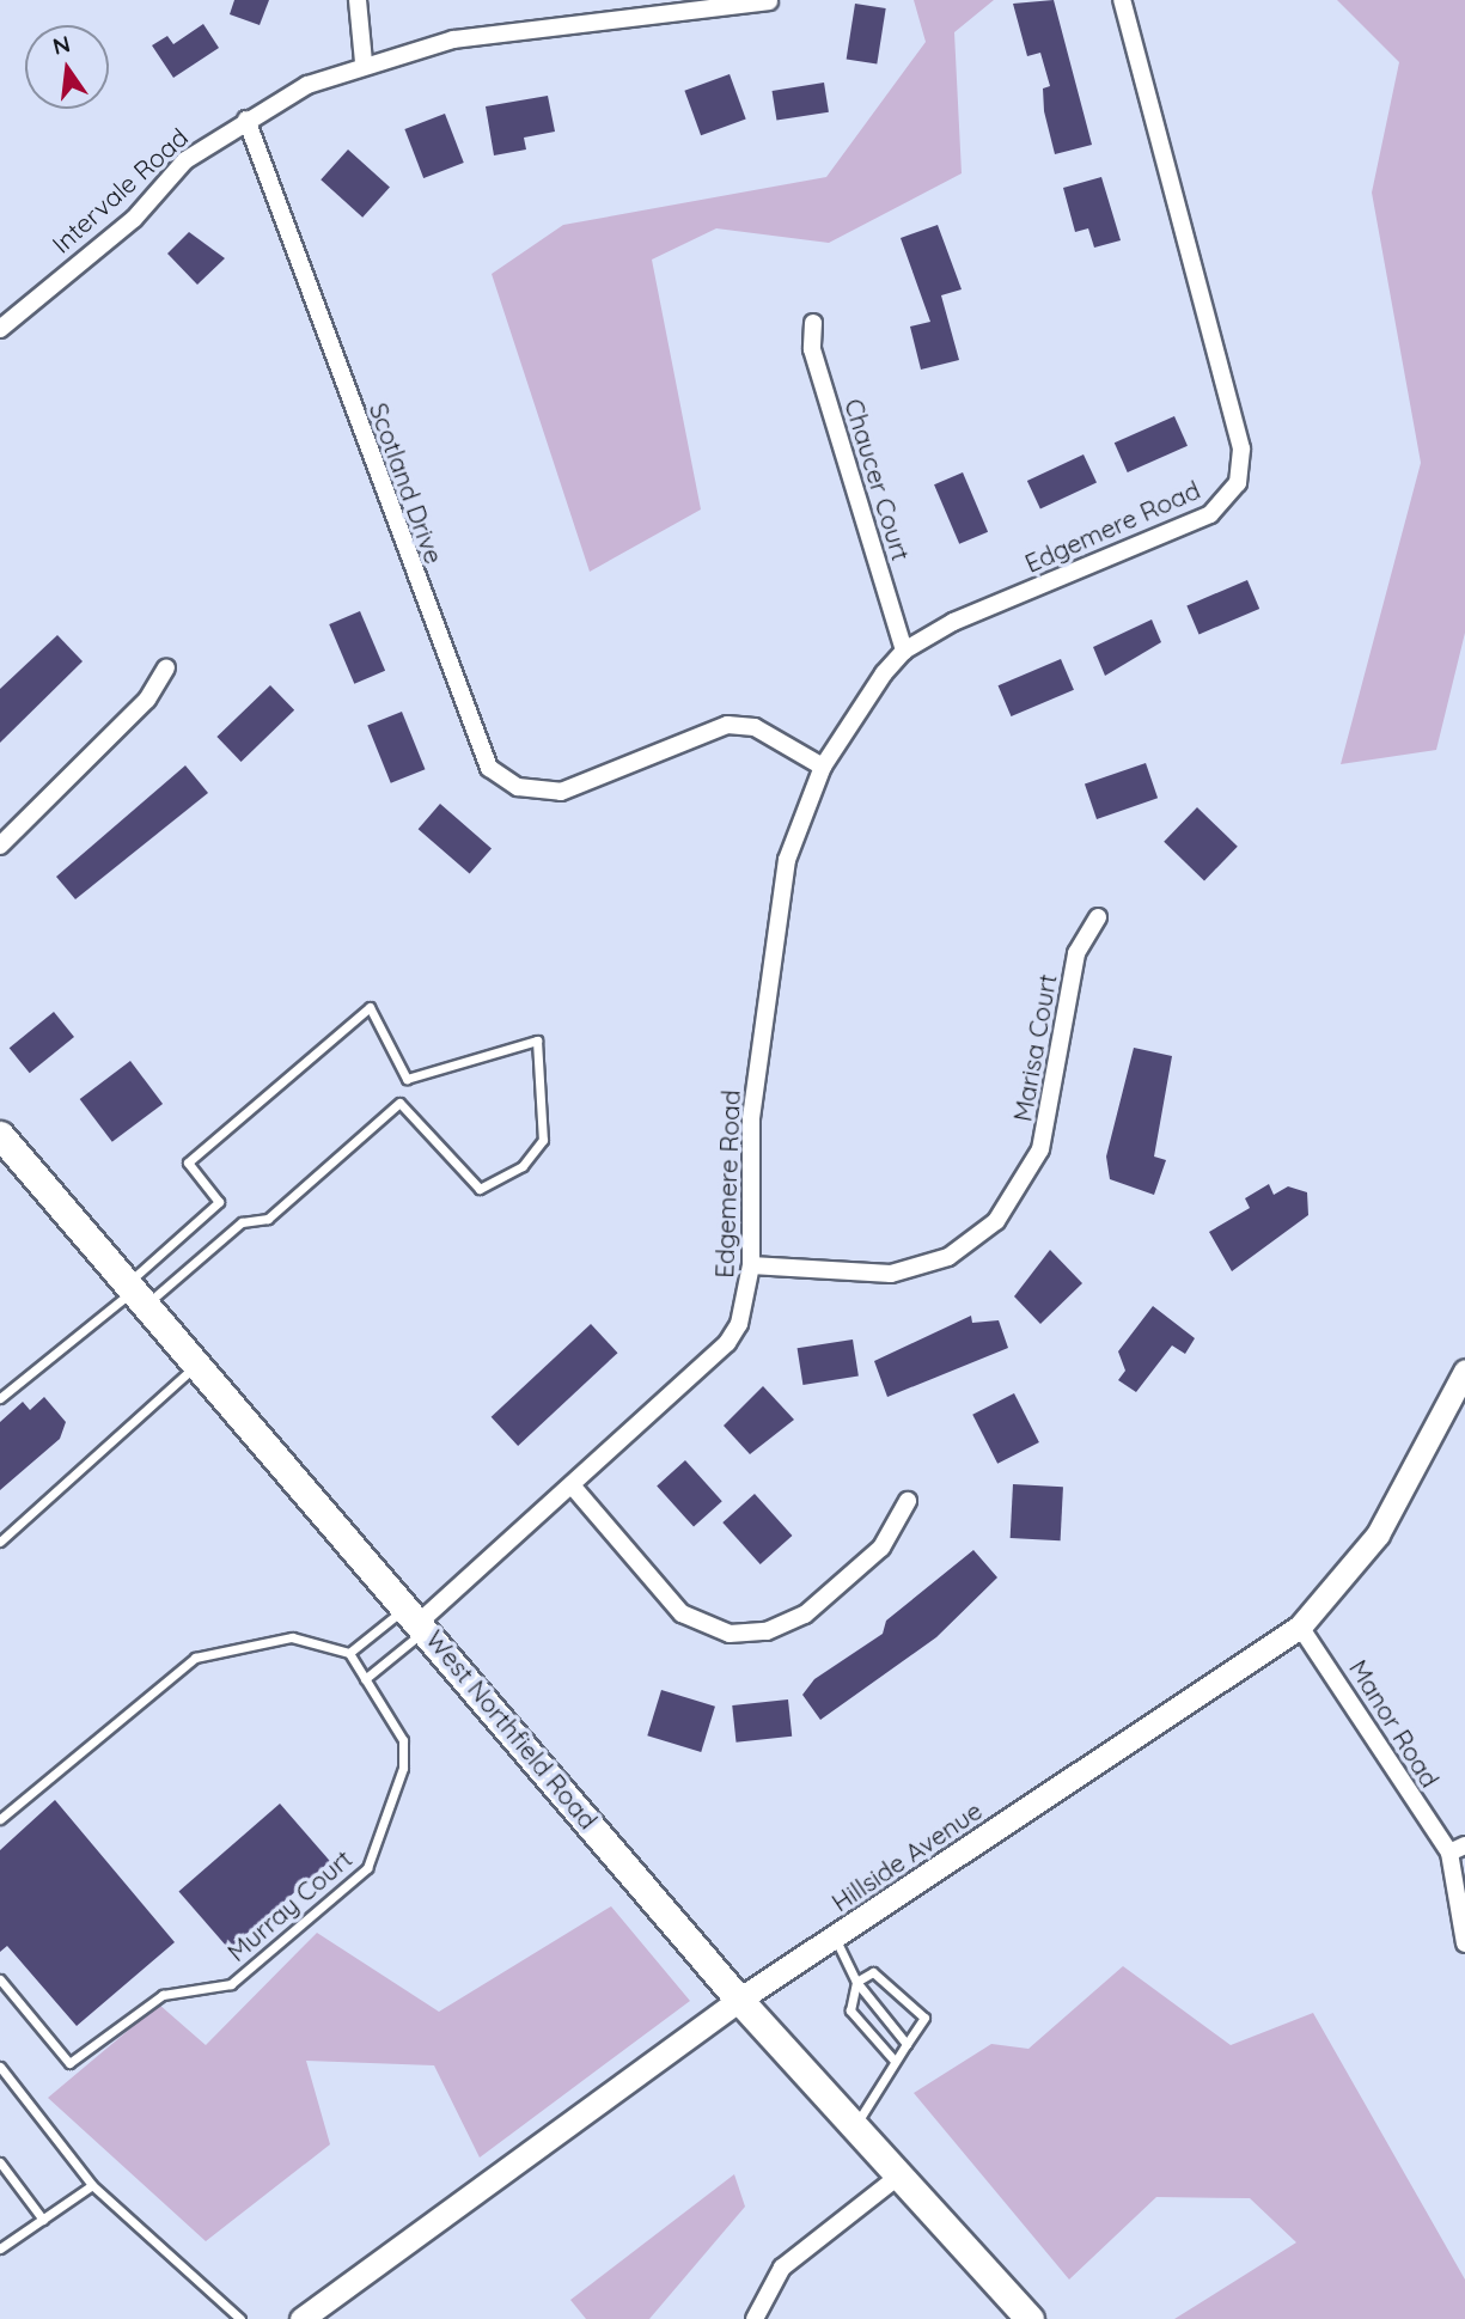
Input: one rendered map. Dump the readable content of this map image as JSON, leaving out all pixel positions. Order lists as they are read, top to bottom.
{
  "streets": {
    "main road": ["West Northfield Road"],
    "street": [
      "Intervale Road",
      "Chaucer Court",
      "Scotland Drive",
      "Edgemere Road",
      "Marisa Court",
      "Manor Road",
      "Hillside Avenue"
    ],
    "lane": ["Murray Court"]
  },
  "crossings": [
    ["Intervale Road", "Scotland Drive"],
    ["Chaucer Court", "Edgemere Road"],
    ["Scotland Drive", "Edgemere Road"],
    ["Edgemere Road", "Marisa Court"],
    ["Edgemere Road", "West Northfield Road"],
    ["Manor Road", "Hillside Avenue"],
    ["West Northfield Road", "Hillside Avenue"]
  ],
  "north": "top"
}
